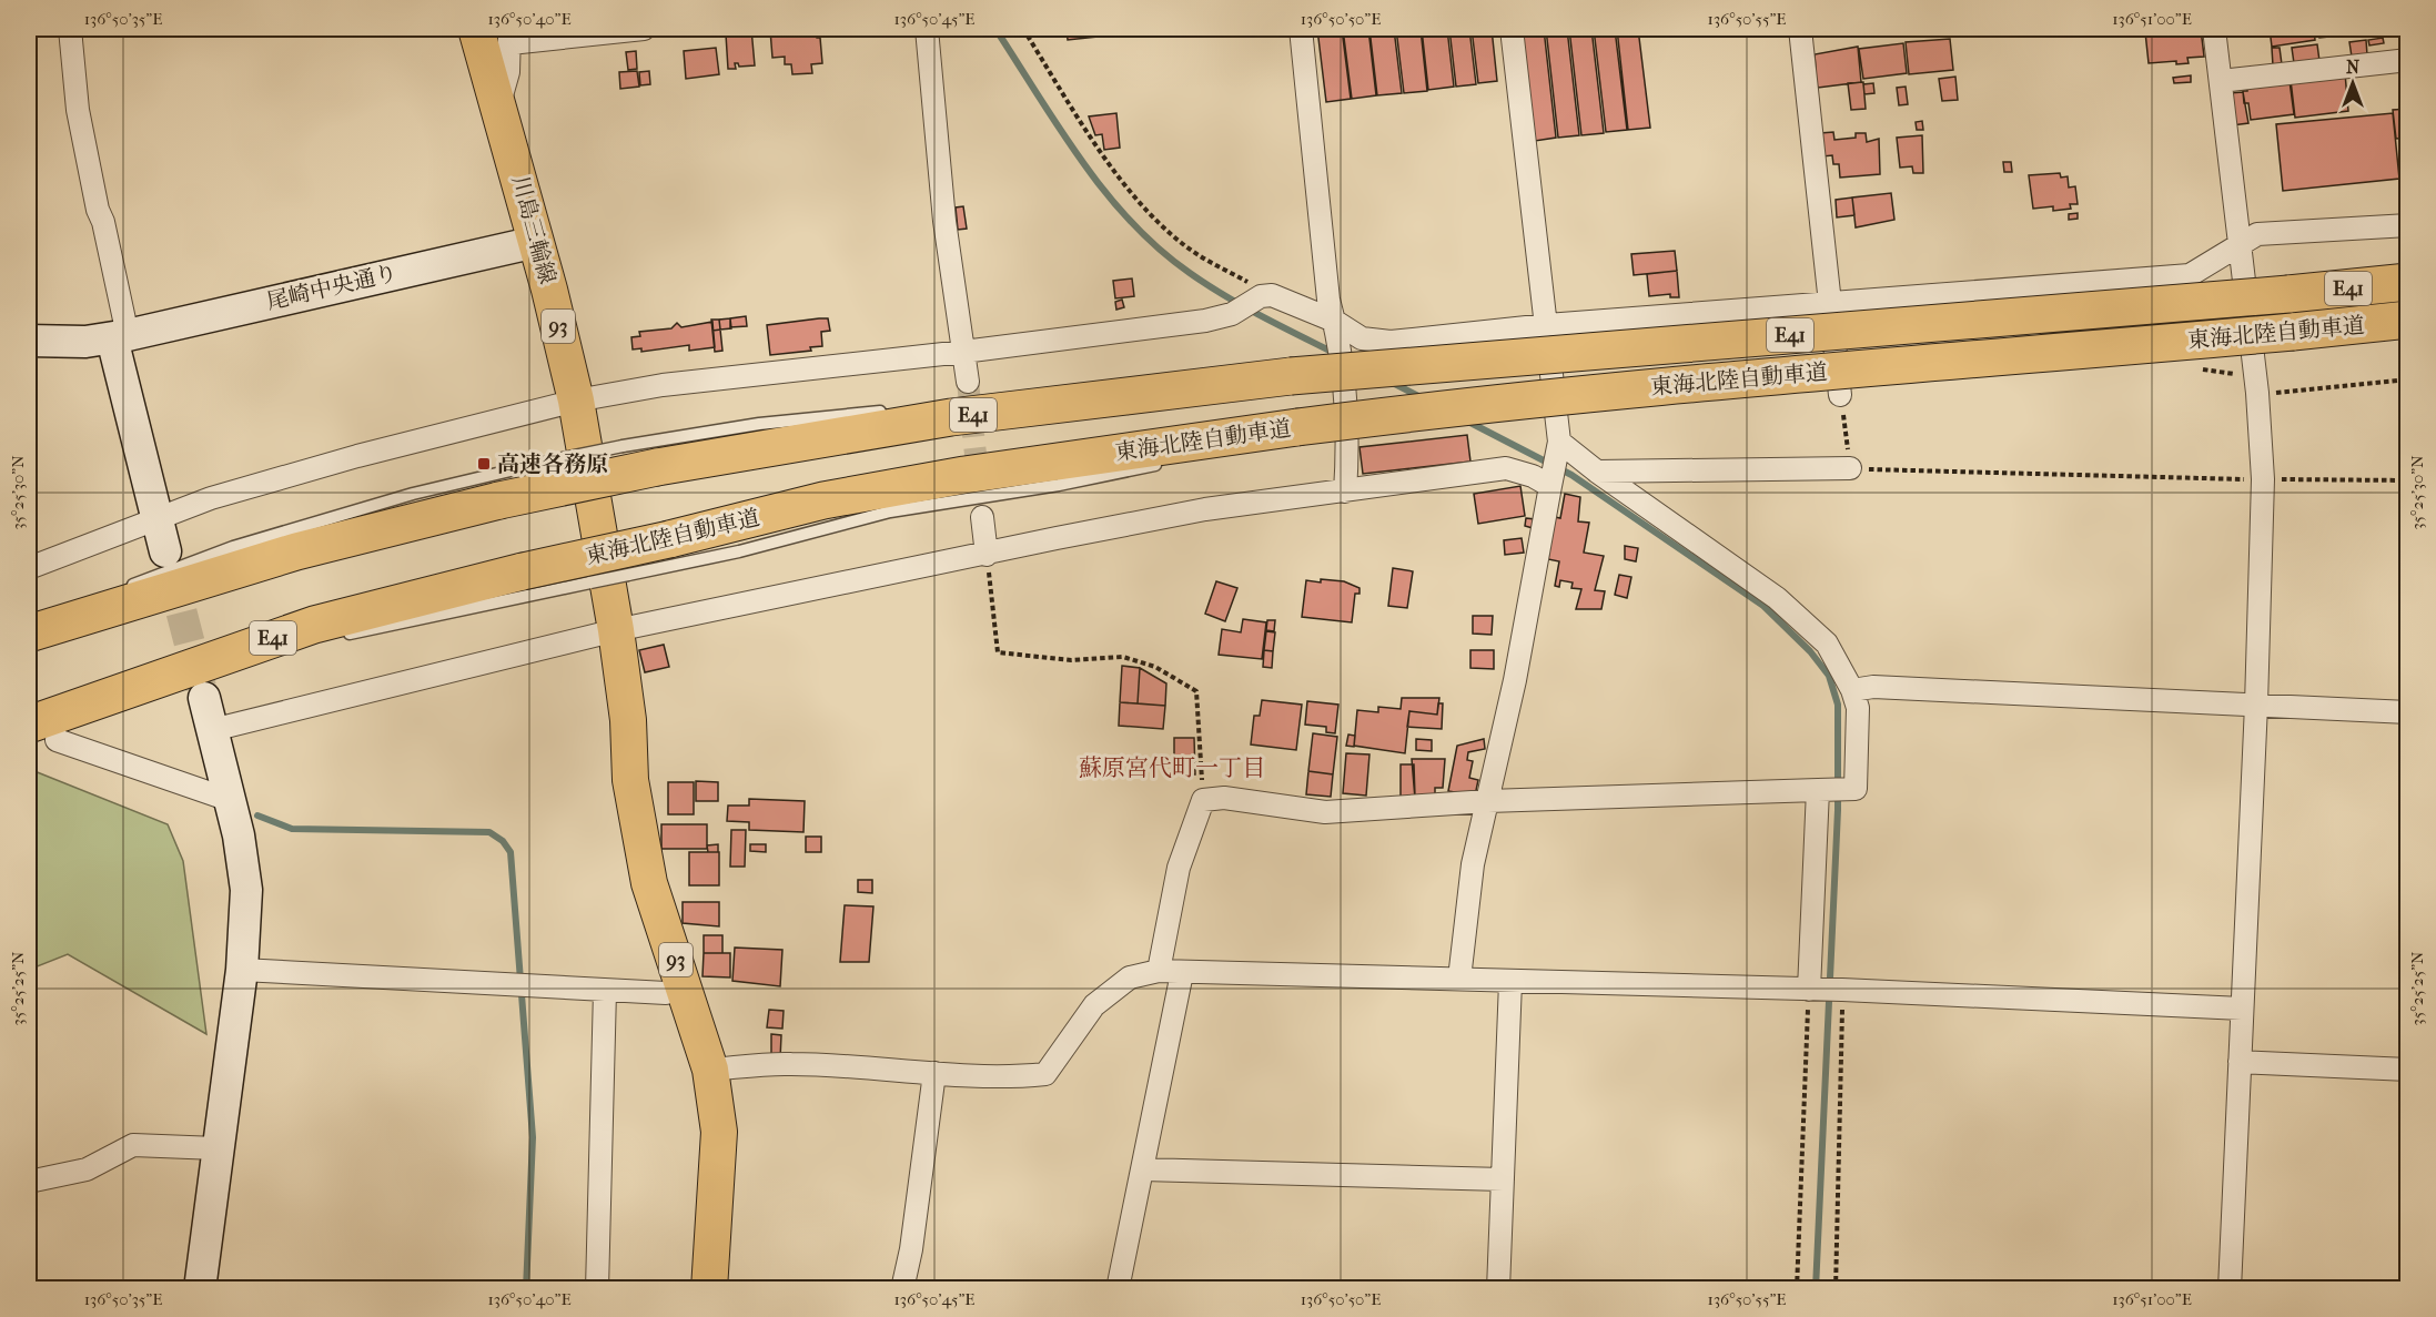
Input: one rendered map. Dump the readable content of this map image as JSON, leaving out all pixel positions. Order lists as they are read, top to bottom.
{
  "streets": {
    "highway": ["E41", "東海北陸自動車道"],
    "main road": ["川島三輪線", "93"],
    "street": ["尾崎中央通り"]
  },
  "crossings": [
    ["川島三輪線", "尾崎中央通り"],
    ["川島三輪線", "93"]
  ],
  "districts": ["蘇原宮代町一丁目"],
  "places": {
    "transit": ["高速各務原"]
  },
  "north": "top",
  "coordinates": [
    "136°50'35\"E",
    "136°50'40\"E",
    "136°50'45\"E",
    "136°50'50\"E",
    "136°50'55\"E",
    "136°51'00\"E",
    "35°25'30\"N",
    "35°25'25\"N"
  ]
}
